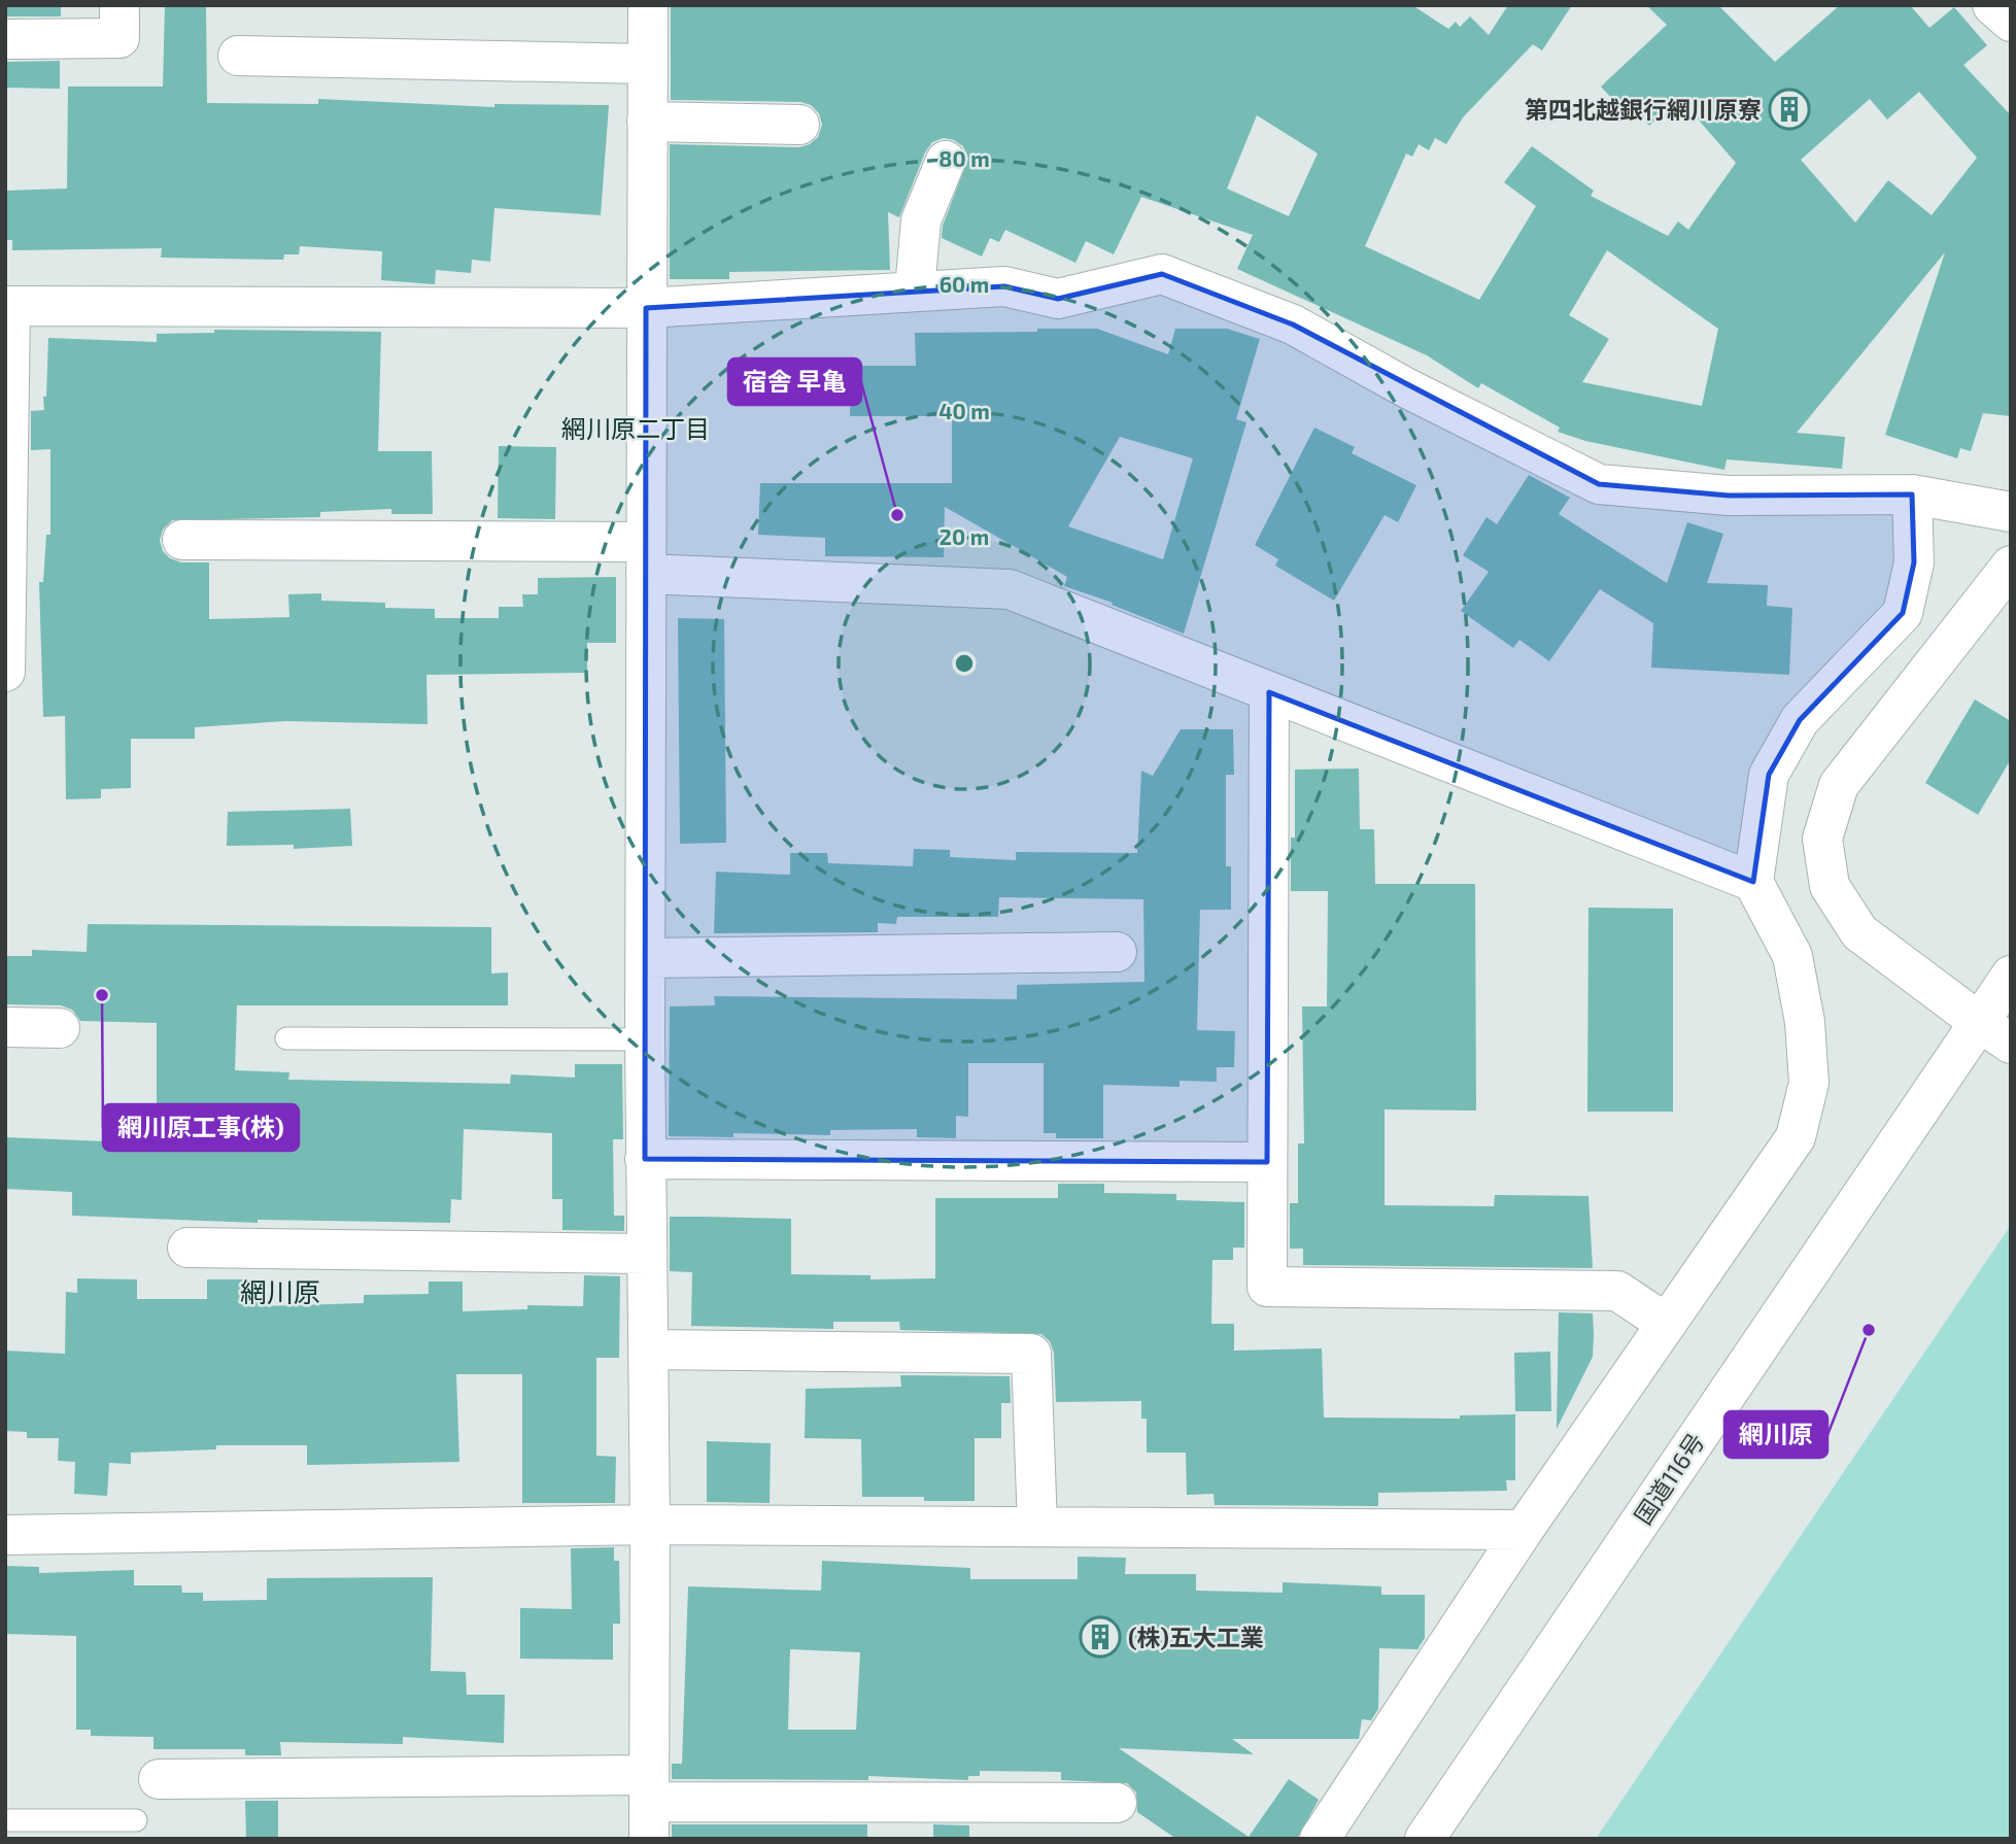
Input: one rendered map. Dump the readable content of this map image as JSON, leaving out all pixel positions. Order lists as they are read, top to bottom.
{
  "streets": {
    "main road": ["国道116号"]
  },
  "districts": ["網川原二丁目", "網川原"],
  "places": {
    "building": ["第四北越銀行網川原寮", "(株)五大工業"],
    "other": ["宿舎 早亀", "網川原工事(株)", "網川原"]
  },
  "rings": [
    "80 m",
    "60 m",
    "40 m",
    "20 m"
  ]
}
